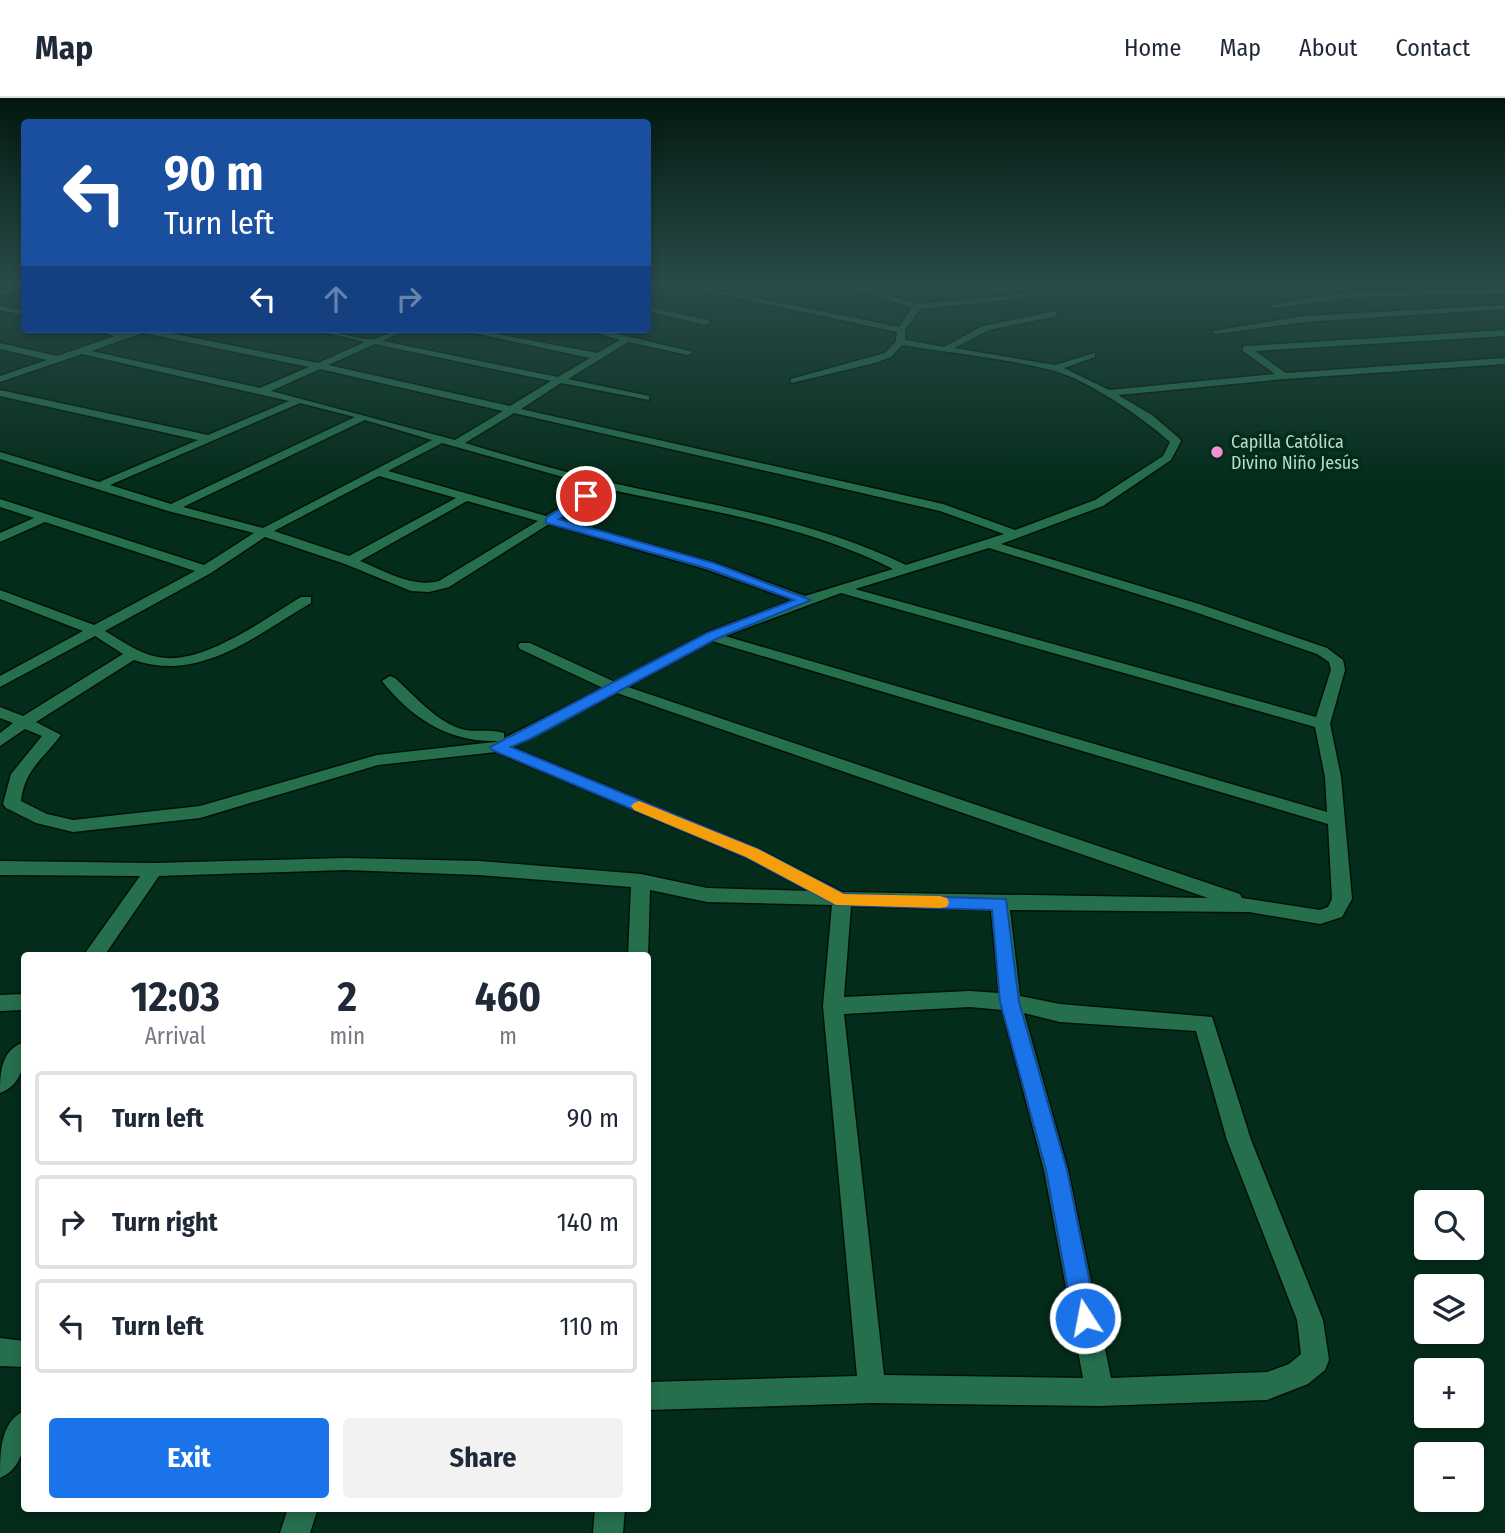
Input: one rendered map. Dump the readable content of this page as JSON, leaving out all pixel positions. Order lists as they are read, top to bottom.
{
  "places": ["Capilla Católica Divino Niño Jesús"],
  "page": {
    "header": "Map",
    "nav": [
      "Home",
      "Map",
      "About",
      "Contact"
    ],
    "turn": ["90 m", "Turn left"],
    "eta": [
      "12:03",
      "Arrival",
      "2",
      "min",
      "460",
      "m"
    ],
    "list": [
      {
        "name": "Turn left",
        "value": "90 m"
      },
      {
        "name": "Turn right",
        "value": "140 m"
      },
      {
        "name": "Turn left",
        "value": "110 m"
      }
    ],
    "map_buttons": ["+", "−"],
    "buttons": ["Exit", "Share"]
  }
}
